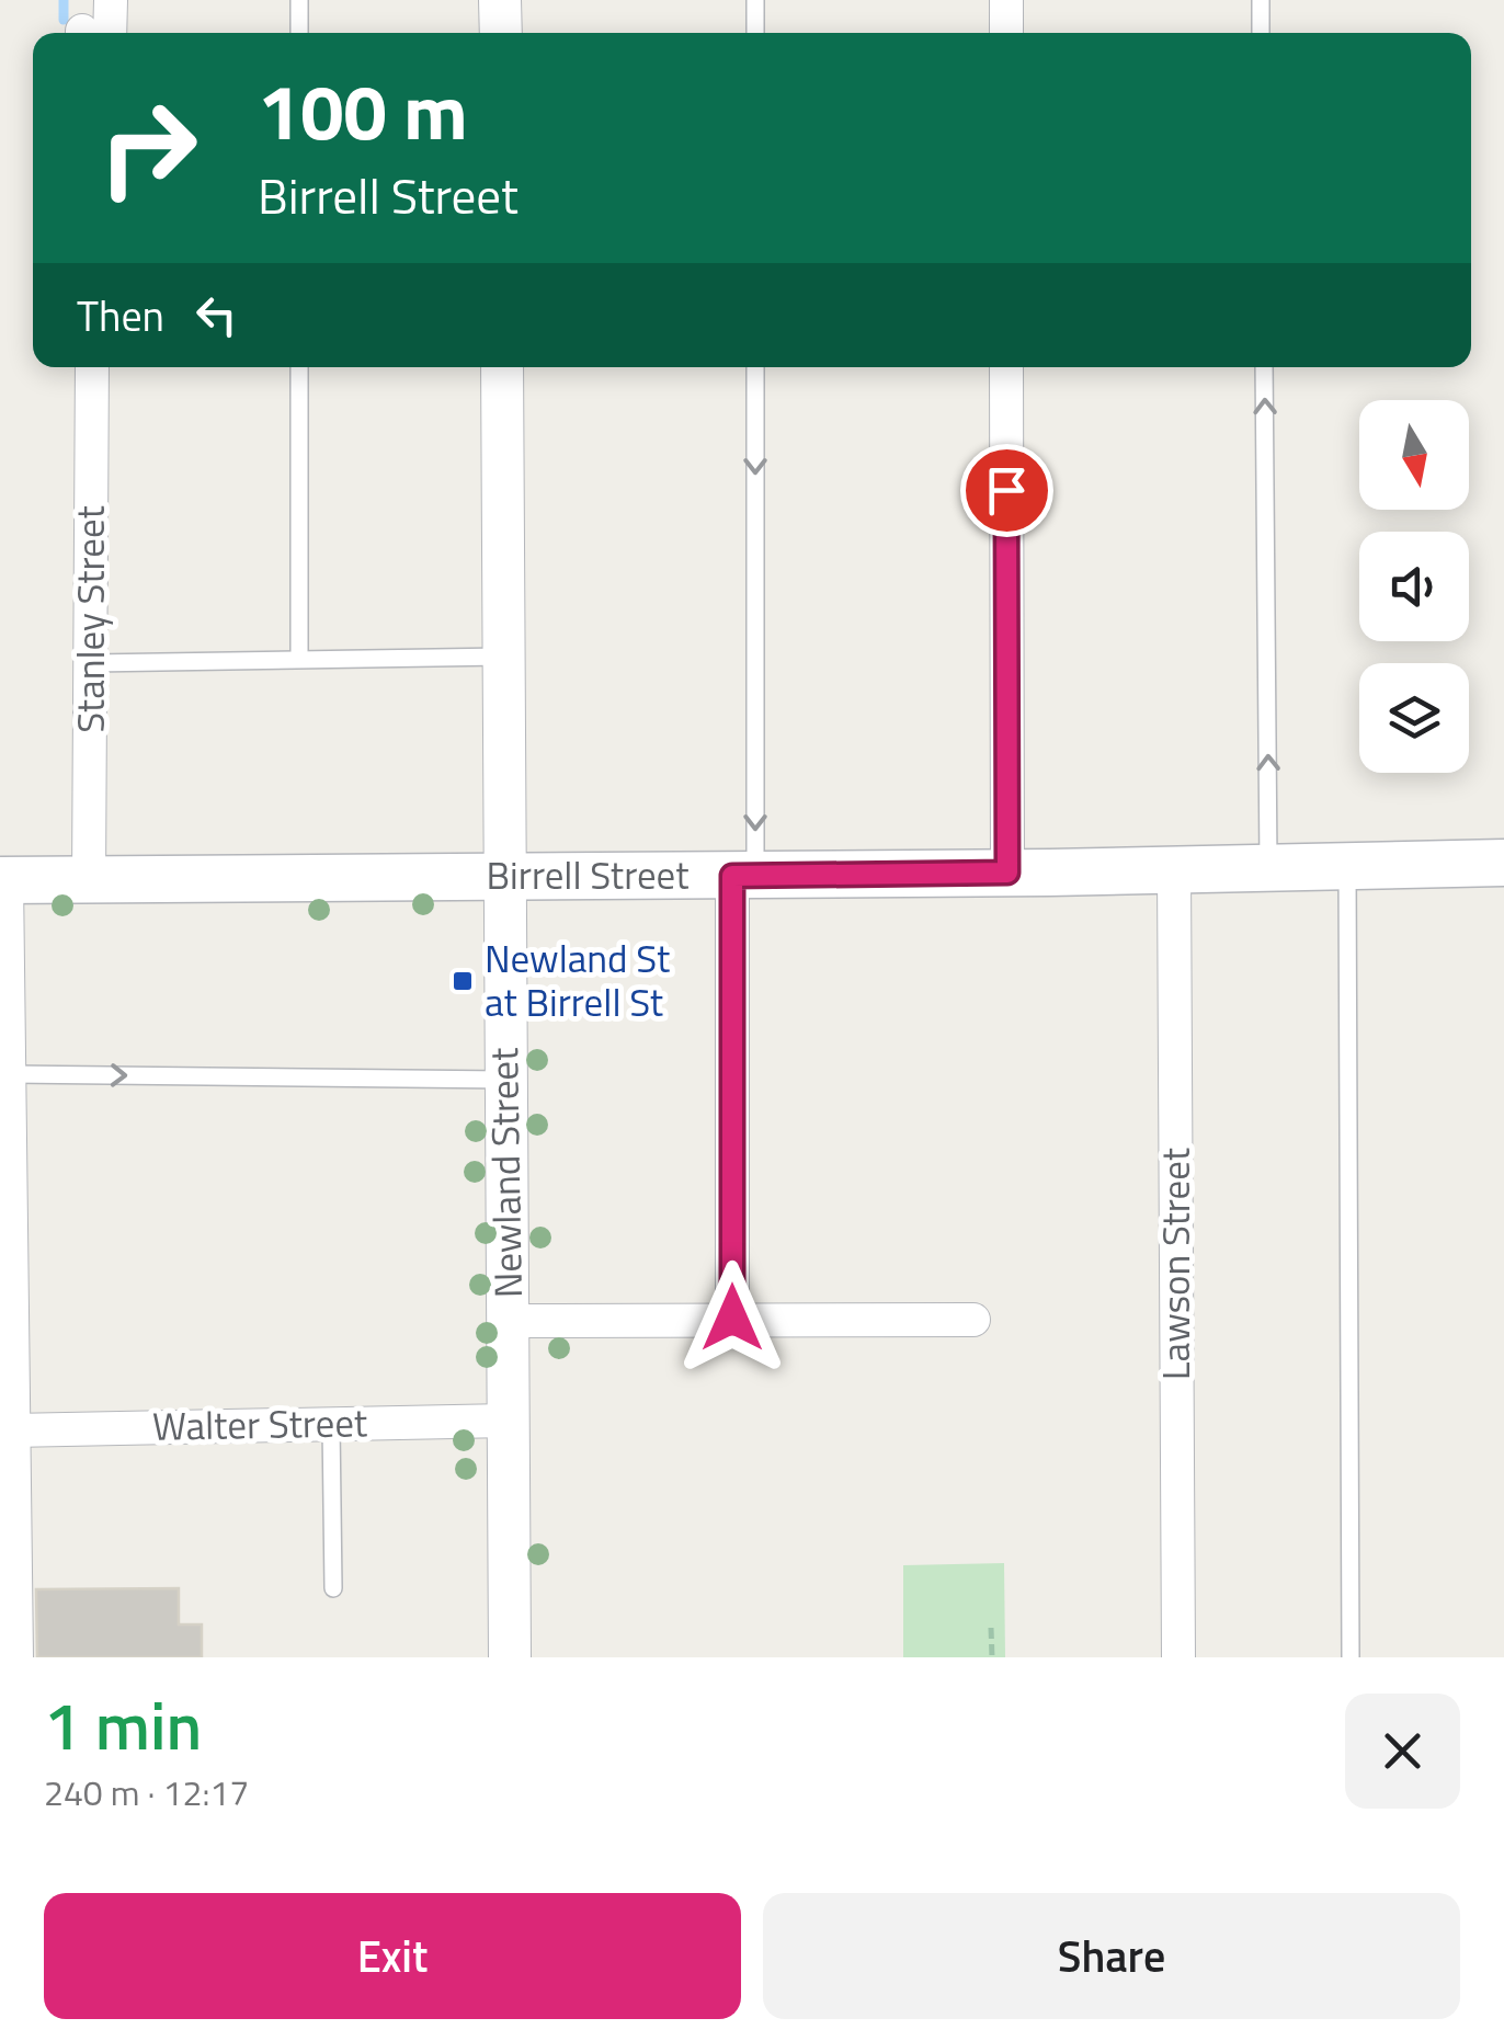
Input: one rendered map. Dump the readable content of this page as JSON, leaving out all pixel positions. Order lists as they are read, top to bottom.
{
  "streets": {
    "main road": ["Birrell Street"],
    "street": [
      "Stanley Street",
      "Newland Street",
      "Lawson Street",
      "Walter Street"
    ]
  },
  "crossings": [
    ["Stanley Street", "Birrell Street"],
    ["Birrell Street", "Newland Street"],
    ["Birrell Street", "Lawson Street"],
    ["Newland Street", "Walter Street"]
  ],
  "places": {
    "transit": ["Newland St at Birrell St"]
  },
  "north": "bottom",
  "page": {
    "turn": ["100 m", "Birrell Street"],
    "then": "Then",
    "heading": ["1 min", "240 m · 12:17"],
    "buttons": ["Exit", "Share"]
  }
}
